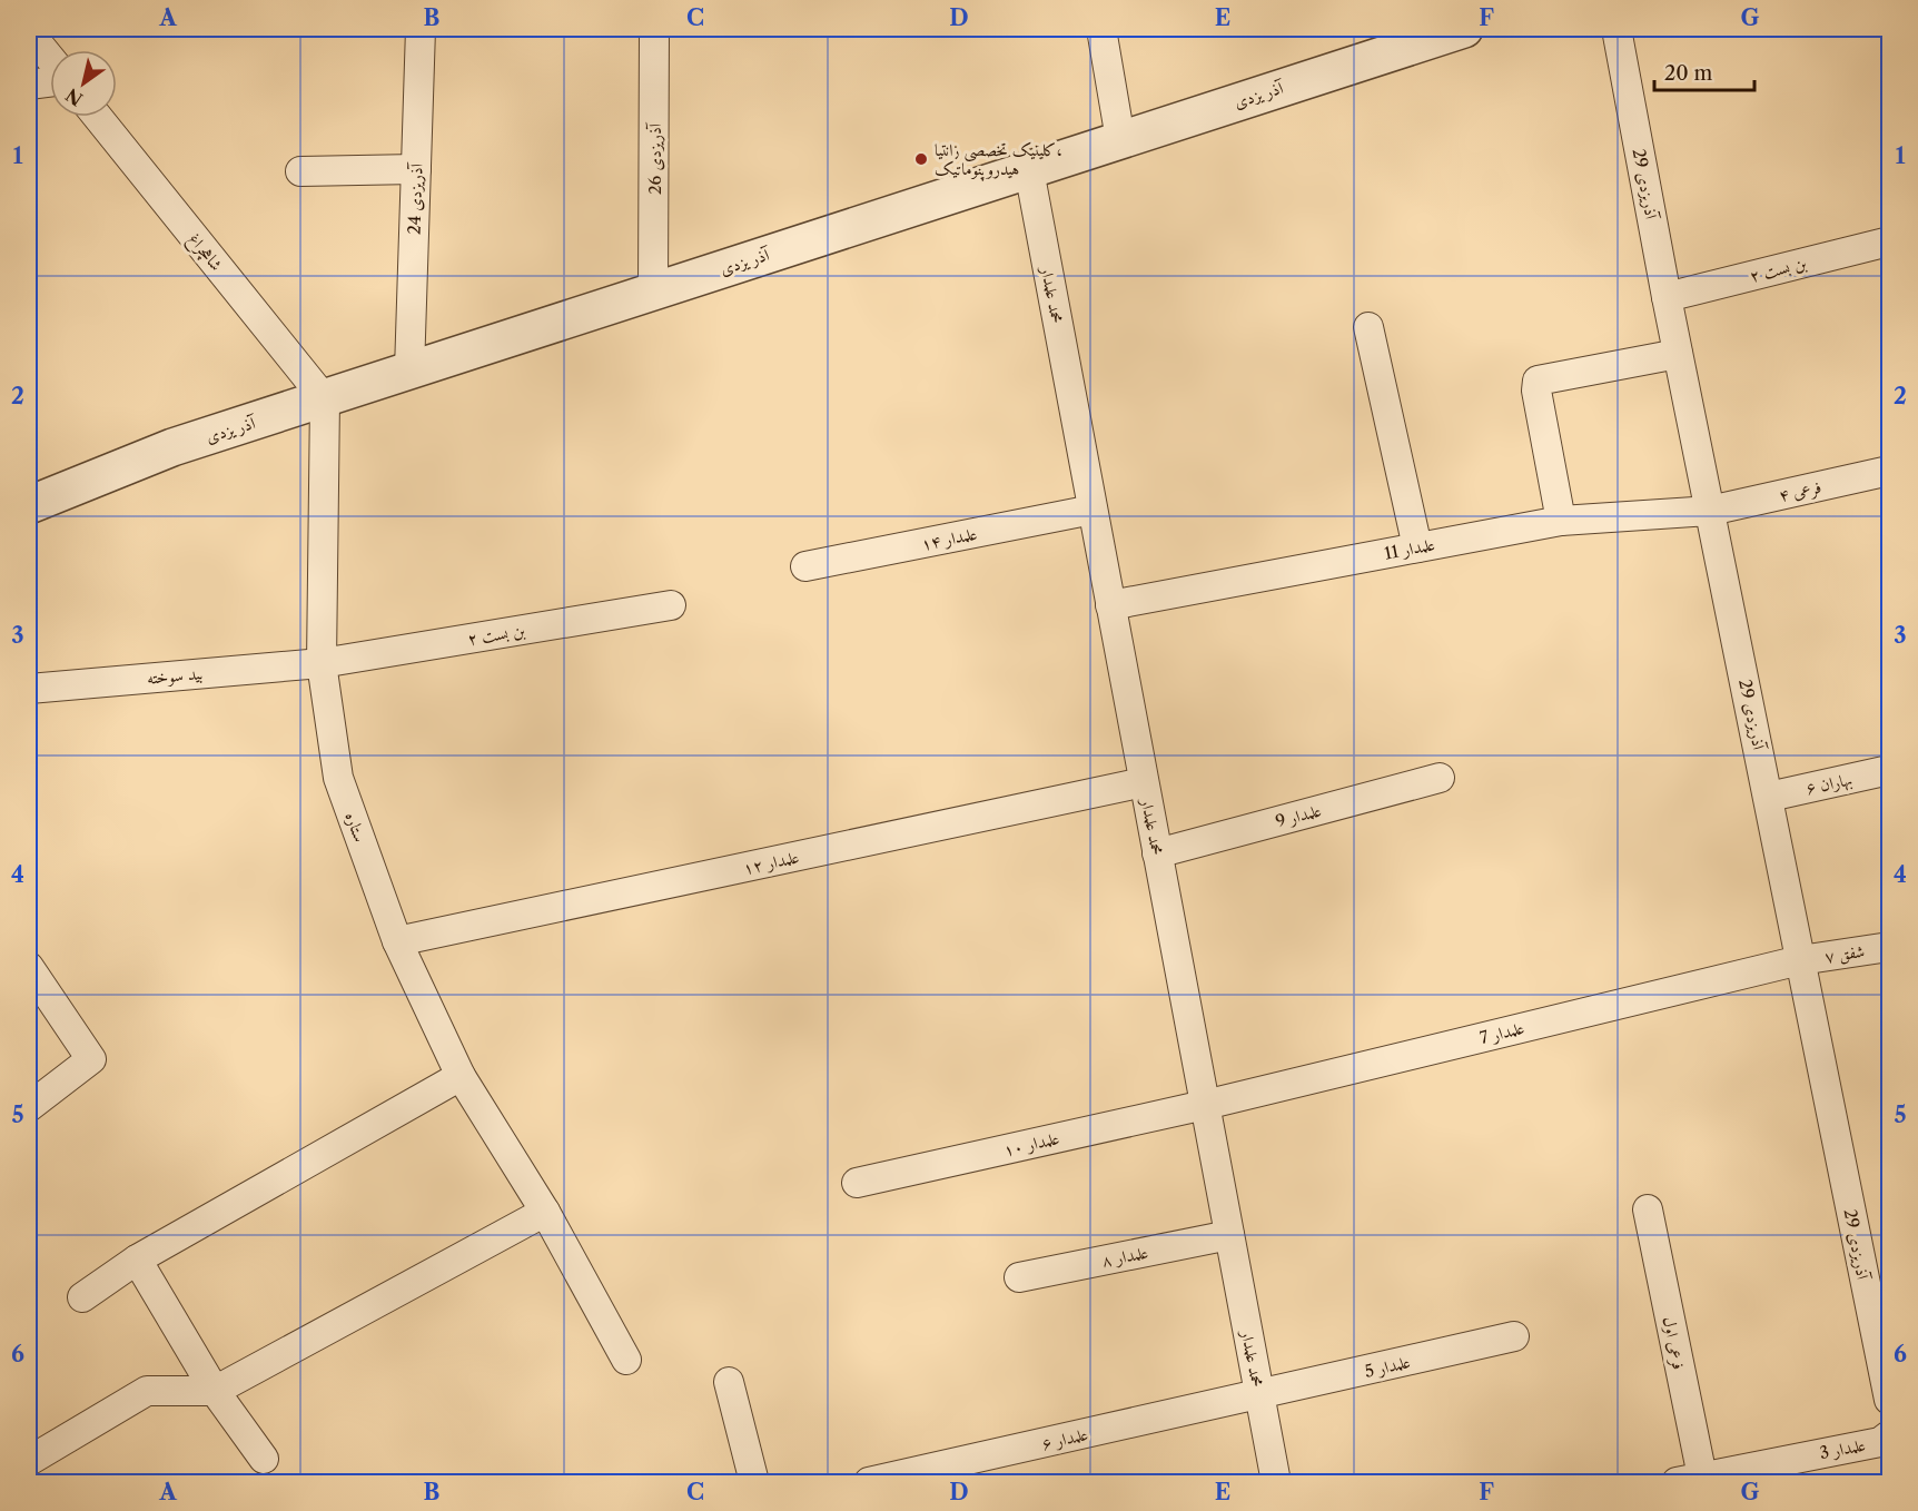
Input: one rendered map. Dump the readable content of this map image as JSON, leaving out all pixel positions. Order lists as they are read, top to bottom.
{
  "streets": {
    "street": [
      "آذر یزدی",
      "آذریزدی 26",
      "آذریزدی 29",
      "آذریزدی 24",
      "شاهچراغ",
      "بن بست ۲",
      "محمد علمدار",
      "فرعی ۴",
      "علمدار ۱۴",
      "علمدار 11",
      "بید سوخته",
      "بهاران ۶",
      "علمدار 9",
      "ستاره",
      "علمدار ۱۲",
      "شفق ۷",
      "علمدار 7",
      "علمدار ۱۰",
      "علمدار ۸",
      "فرعی اول",
      "علمدار 5",
      "علمدار ۶",
      "علمدار 3"
    ]
  },
  "crossings": [
    ["آذر یزدی", "آذریزدی 26"],
    ["آذر یزدی", "آذریزدی 24"],
    ["آذر یزدی", "شاهچراغ"],
    ["آذر یزدی", "محمد علمدار"],
    ["آذر یزدی", "ستاره"],
    ["آذریزدی 29", "بن بست ۲"],
    ["آذریزدی 29", "فرعی ۴"],
    ["آذریزدی 29", "علمدار 11"],
    ["آذریزدی 29", "بهاران ۶"],
    ["آذریزدی 29", "شفق ۷"],
    ["آذریزدی 29", "علمدار 7"],
    ["شاهچراغ", "ستاره"],
    ["بن بست ۲", "بید سوخته"],
    ["بن بست ۲", "ستاره"],
    ["محمد علمدار", "علمدار ۱۴"],
    ["محمد علمدار", "علمدار 11"],
    ["محمد علمدار", "علمدار 9"],
    ["محمد علمدار", "علمدار ۱۲"],
    ["محمد علمدار", "علمدار 7"],
    ["محمد علمدار", "علمدار ۱۰"],
    ["محمد علمدار", "علمدار ۸"],
    ["محمد علمدار", "علمدار 5"],
    ["محمد علمدار", "علمدار ۶"],
    ["فرعی ۴", "علمدار 11"],
    ["بید سوخته", "ستاره"],
    ["ستاره", "علمدار ۱۲"],
    ["شفق ۷", "علمدار 7"],
    ["علمدار 7", "علمدار ۱۰"],
    ["فرعی اول", "علمدار 3"],
    ["علمدار 5", "علمدار ۶"]
  ],
  "places": ["کلینیک تخصصی زانتیا، هیدروپنوماتیک"],
  "scale_bar": "20 m",
  "north": "bottom left",
  "grid": {
    "columns": [
      "A",
      "B",
      "C",
      "D",
      "E",
      "F",
      "G"
    ],
    "rows": [
      "1",
      "2",
      "3",
      "4",
      "5",
      "6"
    ]
  }
}
